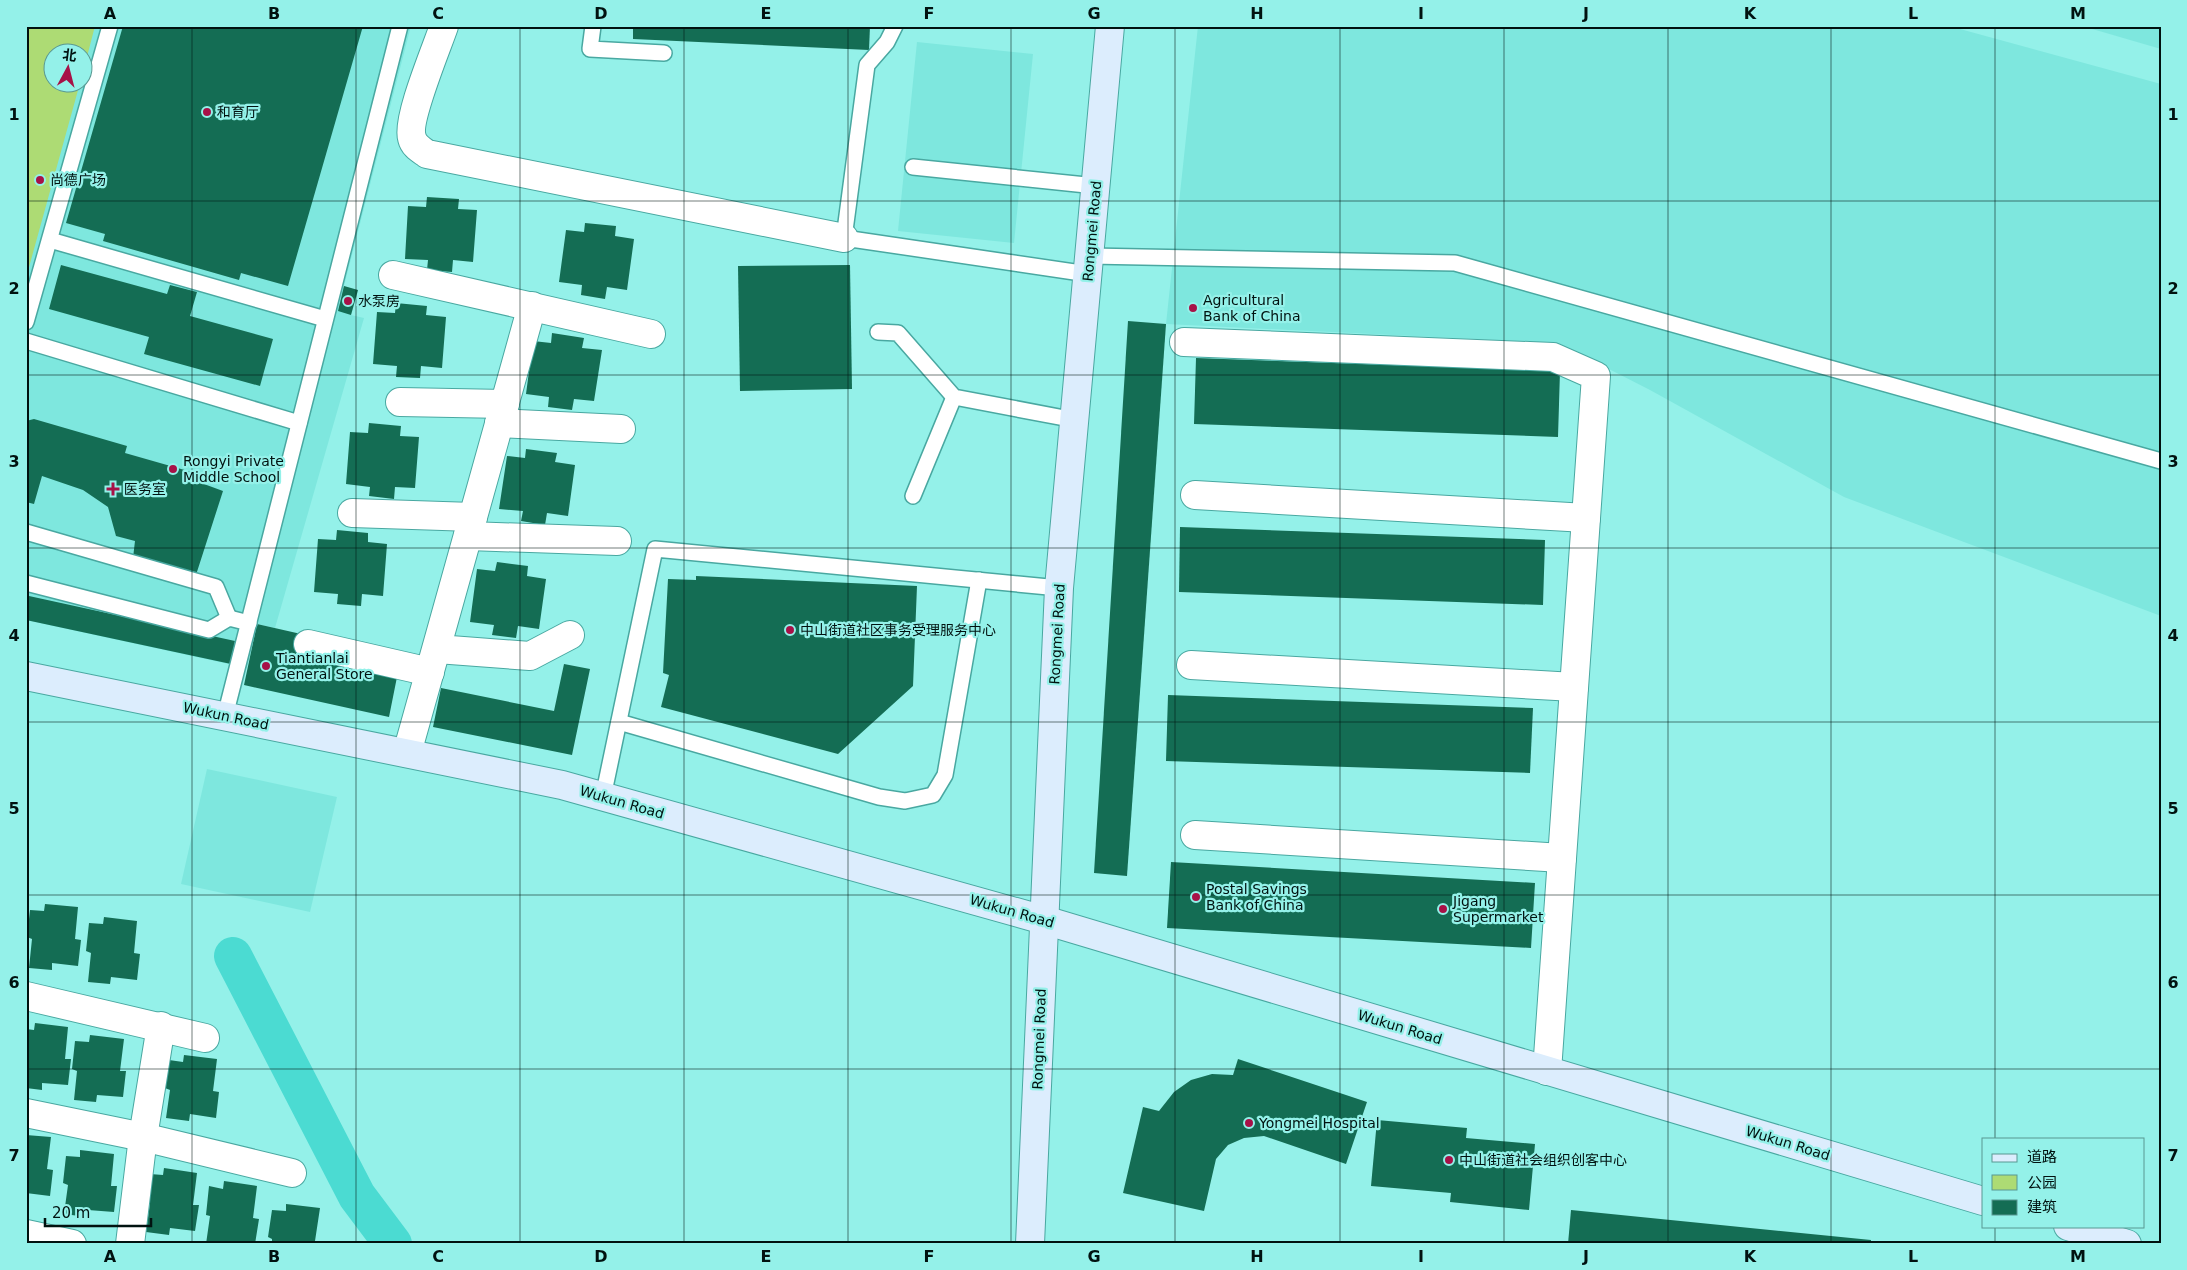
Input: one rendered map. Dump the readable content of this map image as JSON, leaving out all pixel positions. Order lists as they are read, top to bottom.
{
  "streets": {
    "street": ["Rongmei Road", "Wukun Road"]
  },
  "crossings": [
    ["Rongmei Road", "Wukun Road"]
  ],
  "places": {
    "other": [
      "和育厅",
      "尚德广场",
      "水泵房",
      "Agricultural Bank of China",
      "Rongyi Private Middle School",
      "中山街道社区事务受理服务中心",
      "Tiantianlai General Store",
      "Postal Savings Bank of China",
      "Jigang Supermarket",
      "Yongmei Hospital",
      "中山街道社会组织创客中心"
    ],
    "health": ["医务室"]
  },
  "legend": ["道路", "公园", "建筑"],
  "scale_bar": "20 m",
  "north": "top",
  "grid": {
    "columns": [
      "A",
      "B",
      "C",
      "D",
      "E",
      "F",
      "G",
      "H",
      "I",
      "J",
      "K",
      "L",
      "M"
    ],
    "rows": [
      "1",
      "2",
      "3",
      "4",
      "5",
      "6",
      "7"
    ]
  }
}
